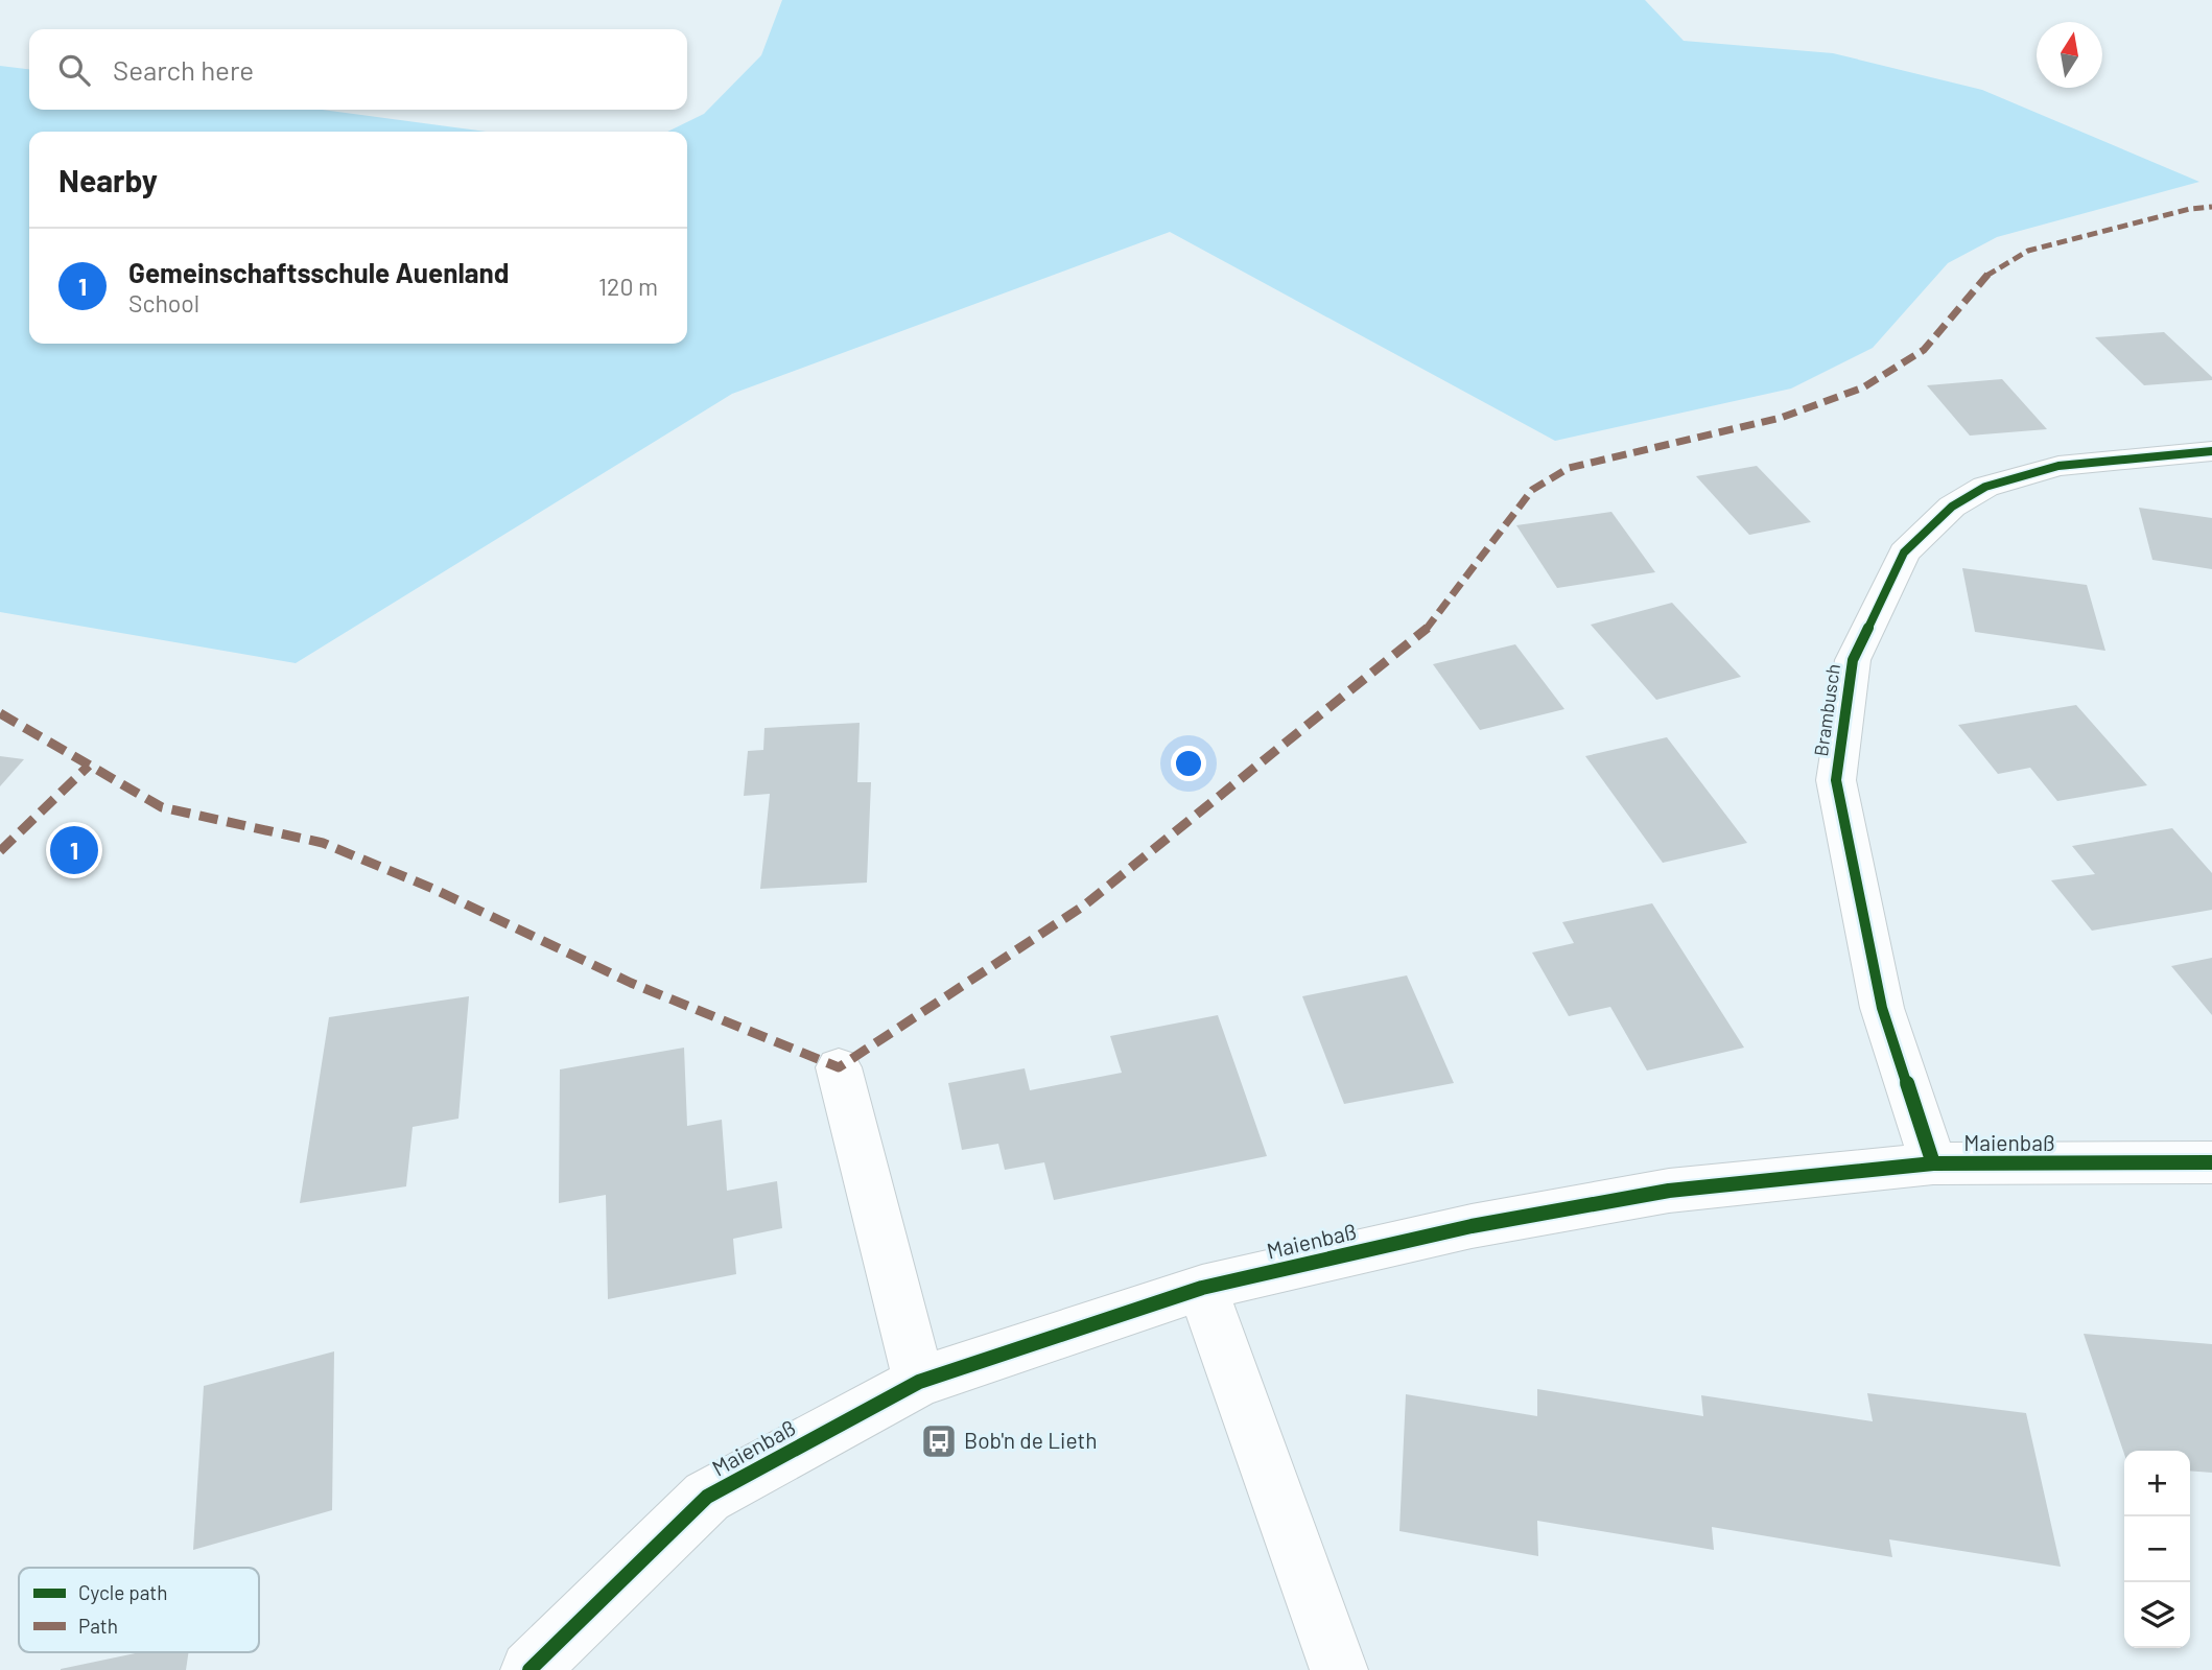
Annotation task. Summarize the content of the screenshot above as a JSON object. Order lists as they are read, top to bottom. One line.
{"streets":{"street":["Brambusch","Maienbaß"]},"crossings":[["Brambusch","Maienbaß"]],"places":{"bus stop":["Bob'n de Lieth"]},"legend":["Cycle path","Path"],"north":"top","page":{"search":"Search here","heading":"Nearby","list":[{"mark":"1","name":"Gemeinschaftsschule Auenland","note":"School","value":"120 m"}],"pins":"1","map_buttons":["+","−"]}}
